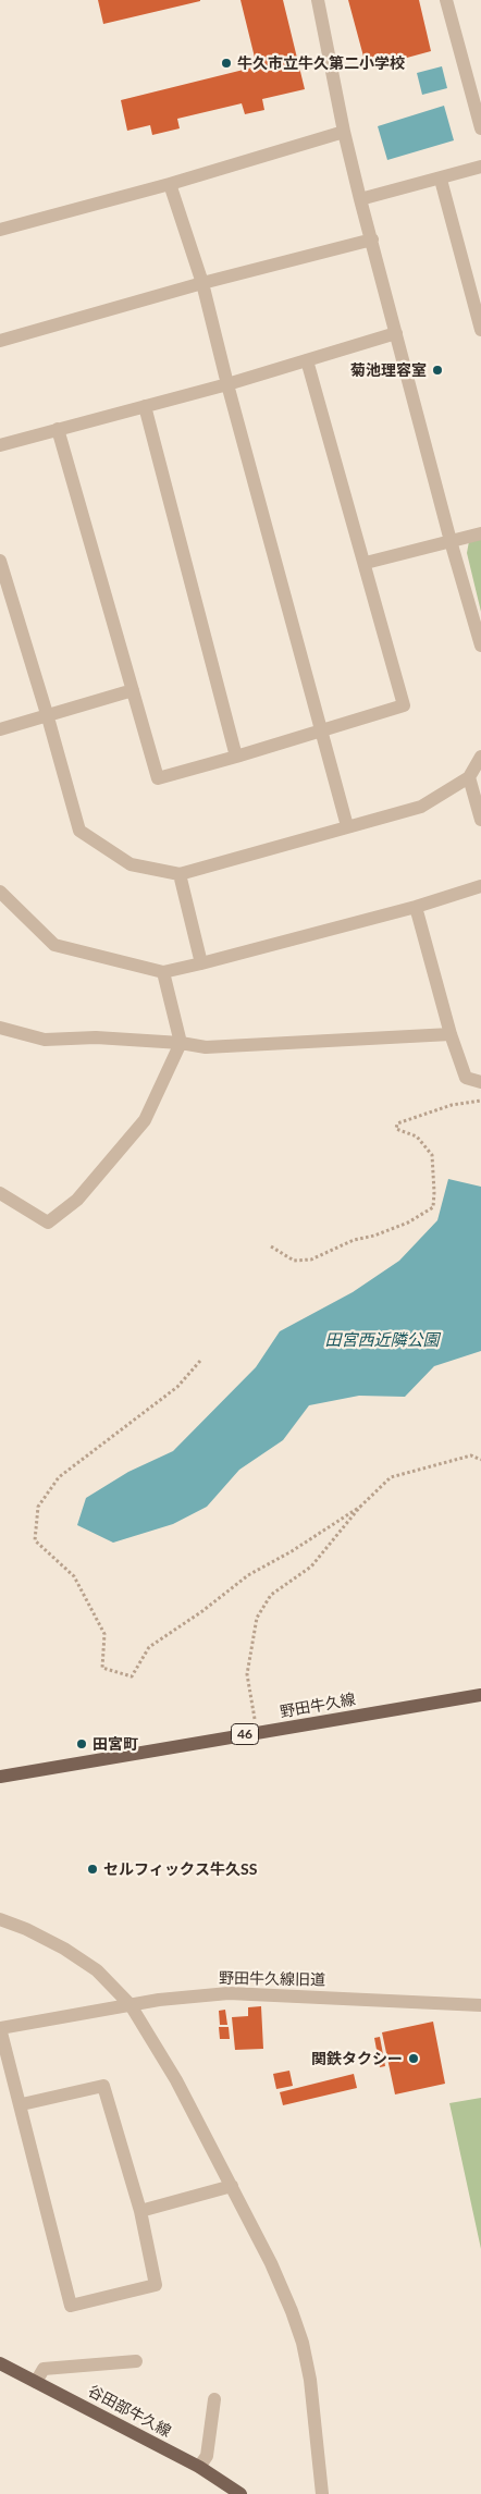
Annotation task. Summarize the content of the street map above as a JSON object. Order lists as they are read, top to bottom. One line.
{"streets":{"main road":["野田牛久線","46","谷田部牛久線"],"street":["野田牛久線旧道"]},"water":["田宮西近隣公園"],"places":["牛久市立牛久第二小学校","菊池理容室","田宮町","セルフィックス牛久SS","関鉄タクシー"]}
